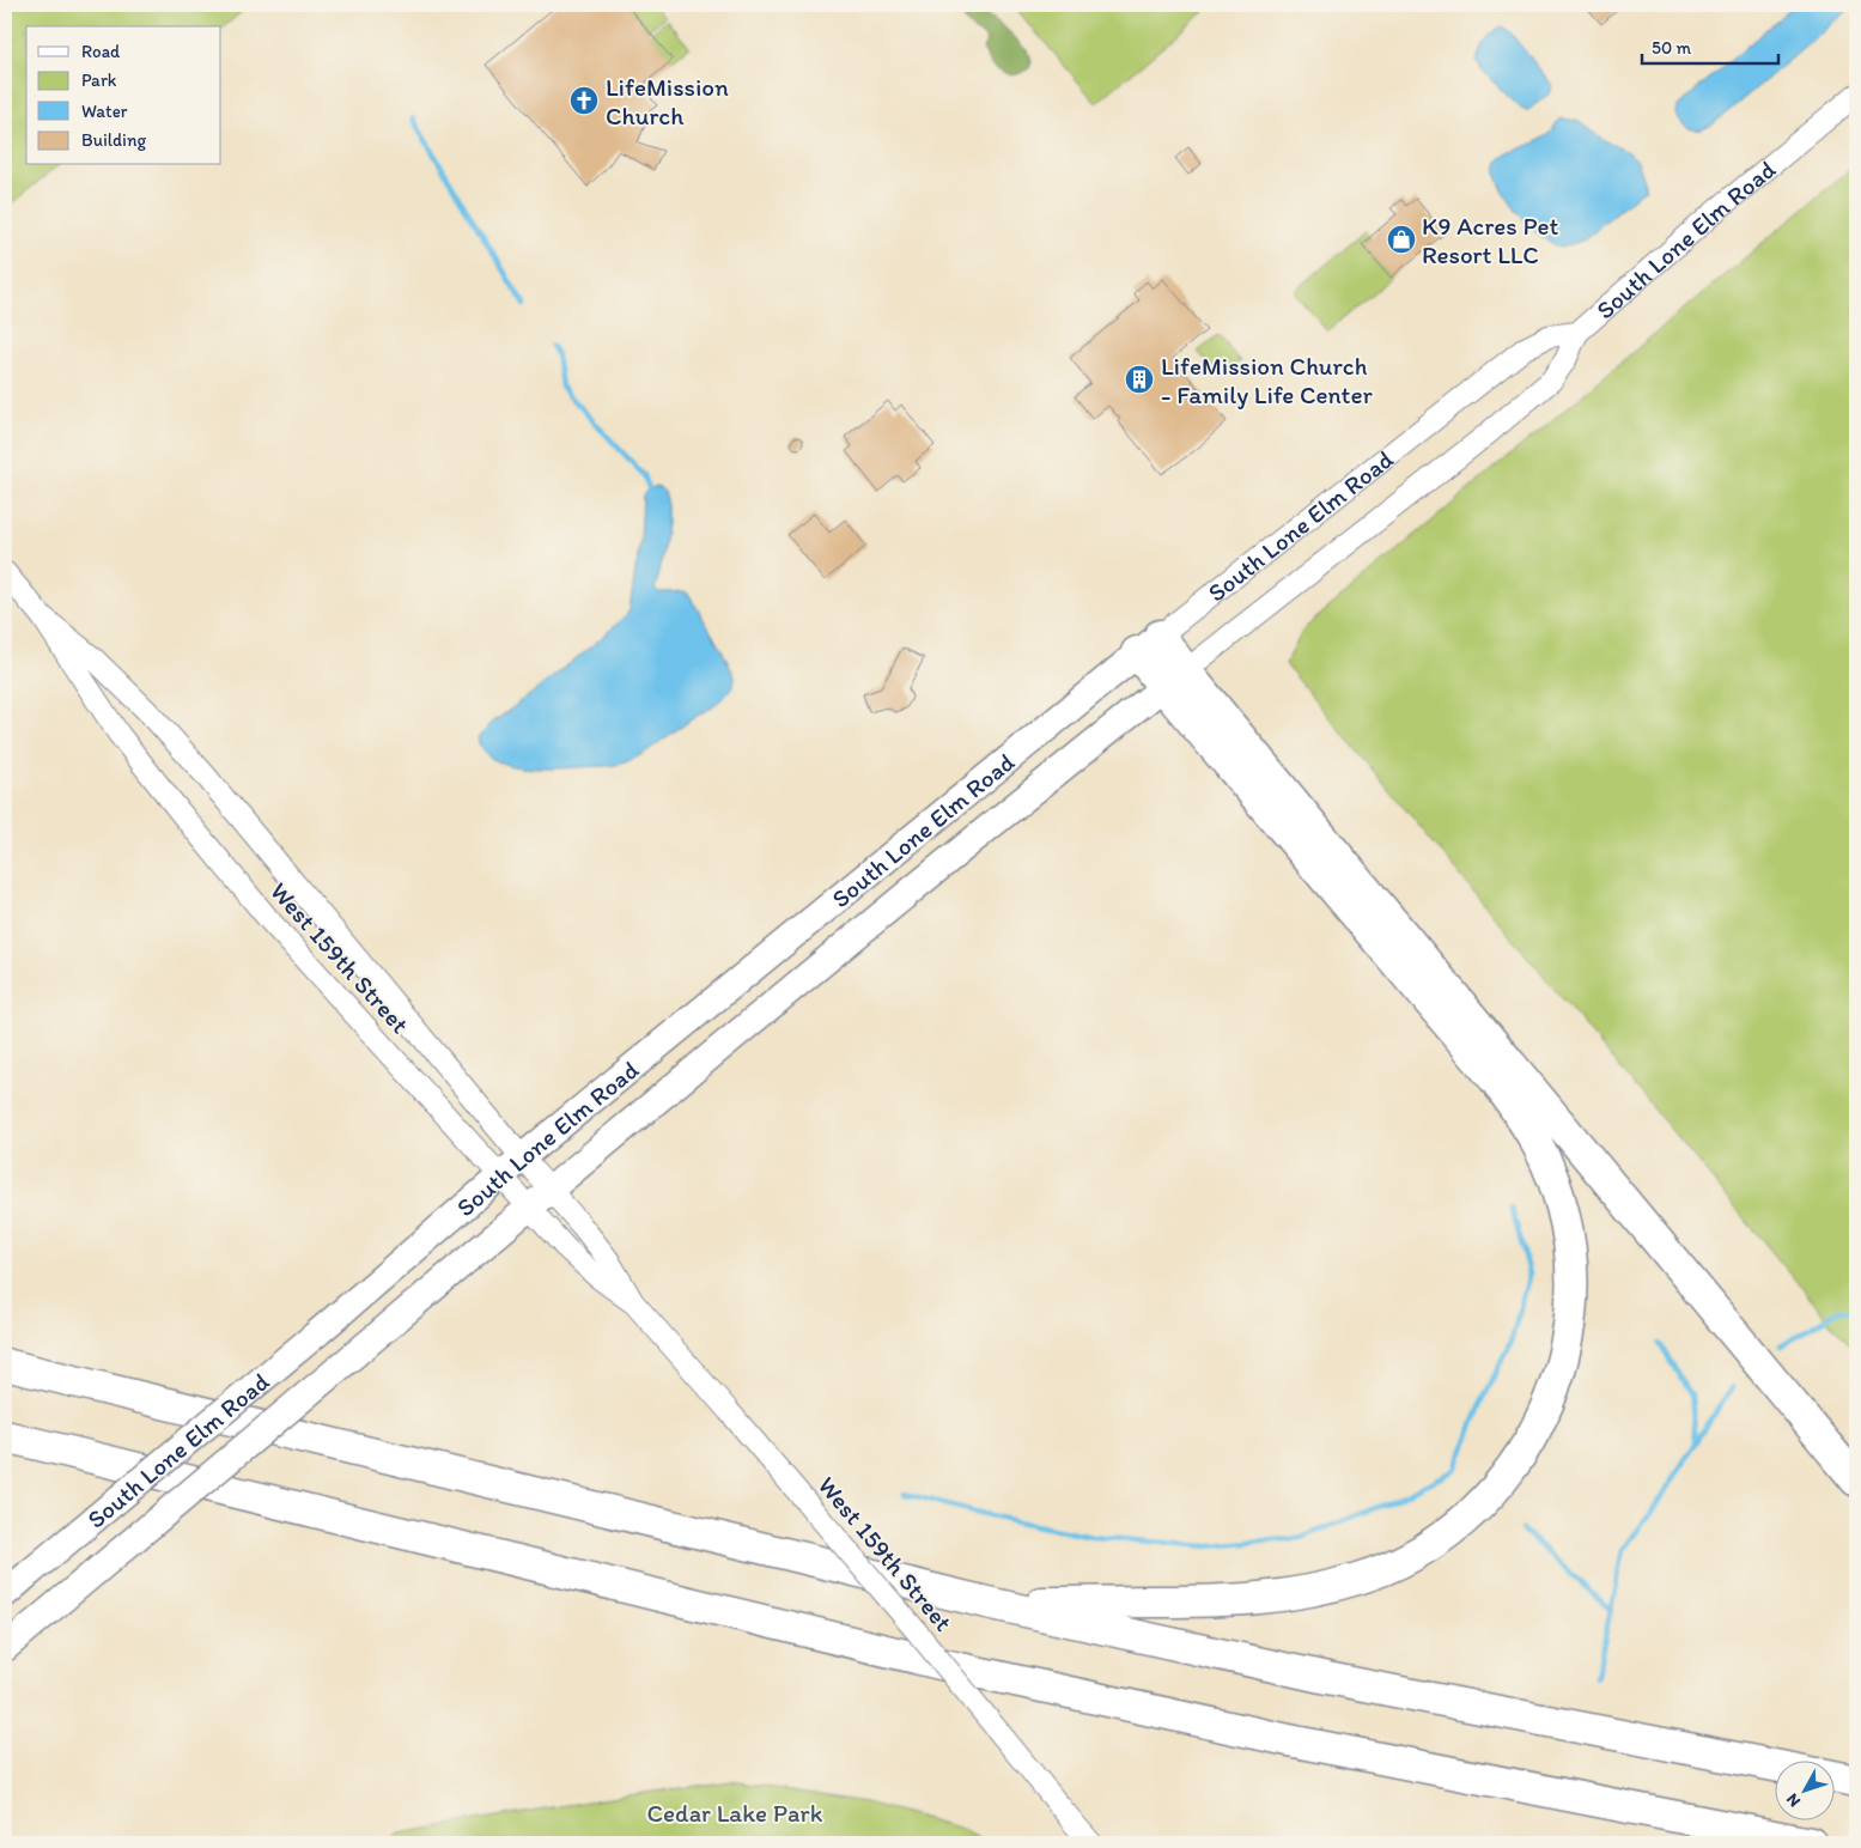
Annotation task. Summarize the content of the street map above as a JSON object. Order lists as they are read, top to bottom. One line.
{"streets":{"main road":["South Lone Elm Road"],"street":["West 159th Street"]},"crossings":[["South Lone Elm Road","West 159th Street"]],"parks":["Cedar Lake Park"],"places":{"church":["LifeMission Church"],"shop":["K9 Acres Pet Resort LLC"],"building":["LifeMission Church - Family Life Center"]},"legend":["Road","Park","Water","Building"],"scale_bar":"50 m","north":"bottom left"}
